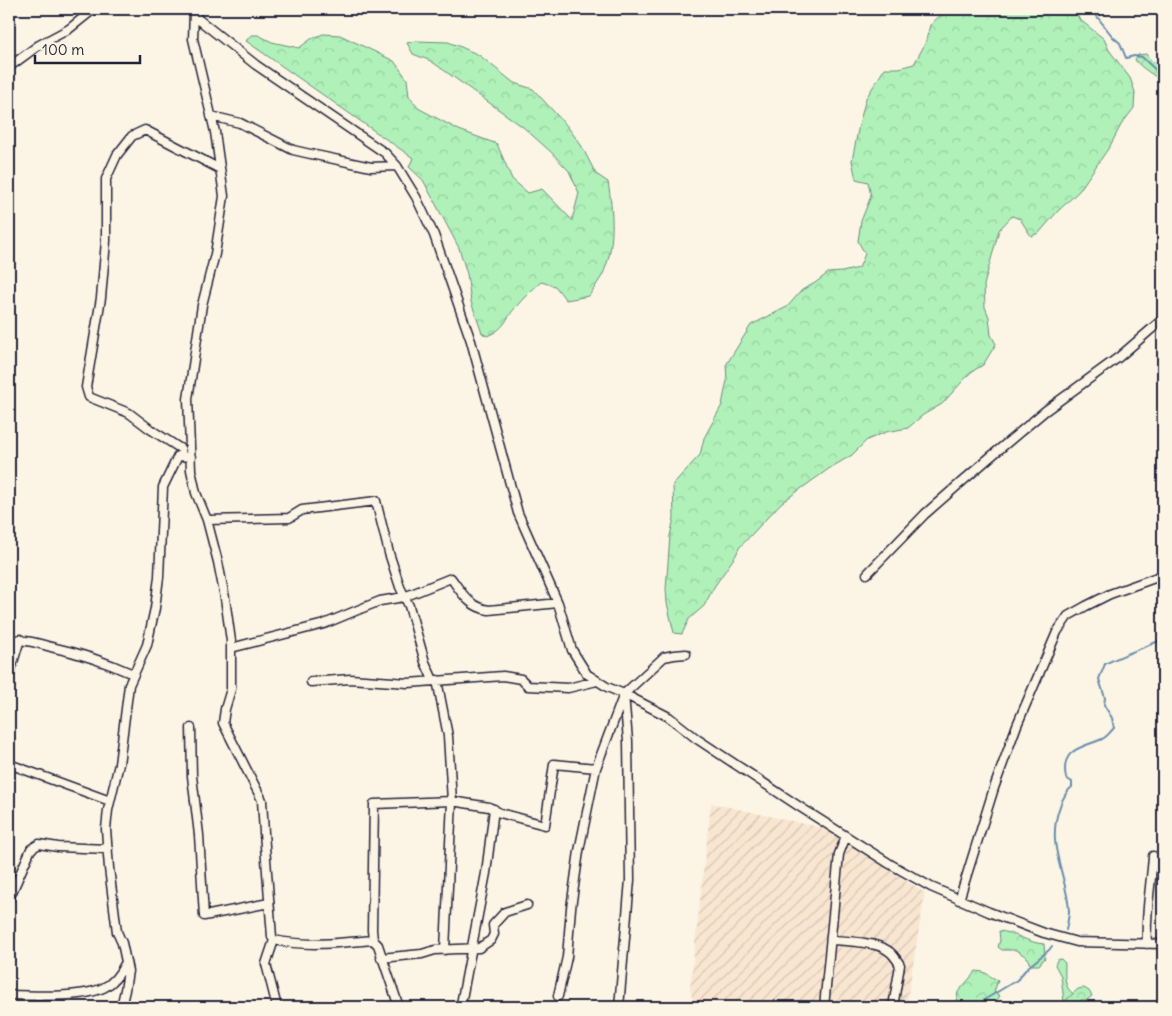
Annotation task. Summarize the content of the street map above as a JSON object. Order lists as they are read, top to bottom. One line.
{"scale_bar":"100 m"}
